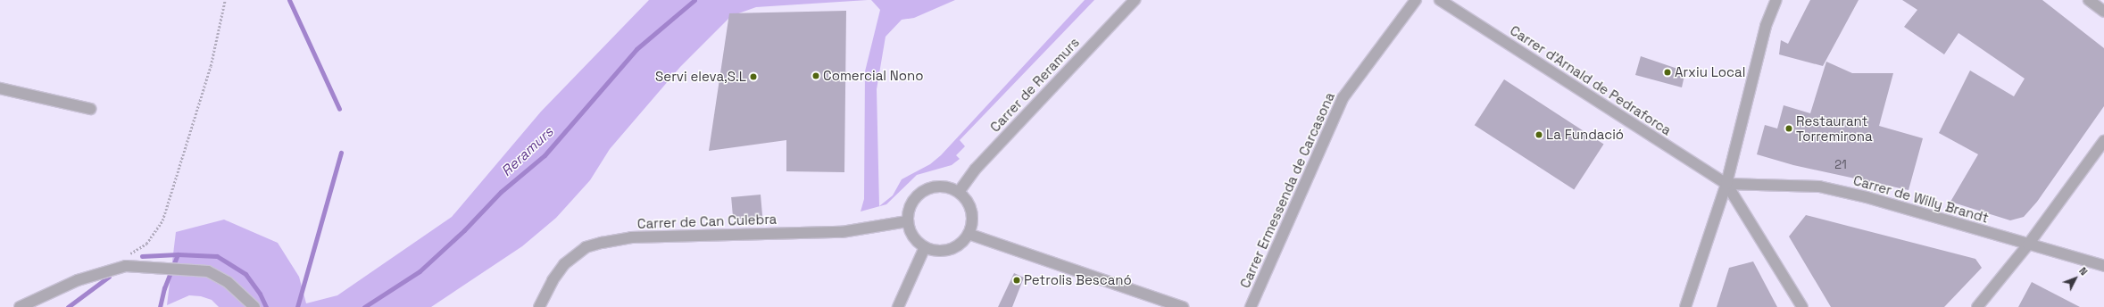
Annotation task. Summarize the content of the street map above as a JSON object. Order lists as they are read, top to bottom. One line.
{"streets":{"street":["Carrer d'Arnald de Pedraforca","Carrer de Reramurs","Carrer Ermessenda de Carcasona","Carrer de Willy Brandt","Carrer de Can Culebra"]},"crossings":[["Carrer d'Arnald de Pedraforca","Carrer de Willy Brandt"],["Carrer de Reramurs","Carrer de Can Culebra"]],"water":["Reramurs"],"places":["Arxiu Local","Comercial Nono","Servi eleva,S.L","Restaurant Torremirona","La Fundació","Petrolis Bescanó"],"house_numbers":["21"],"north":"top right"}
